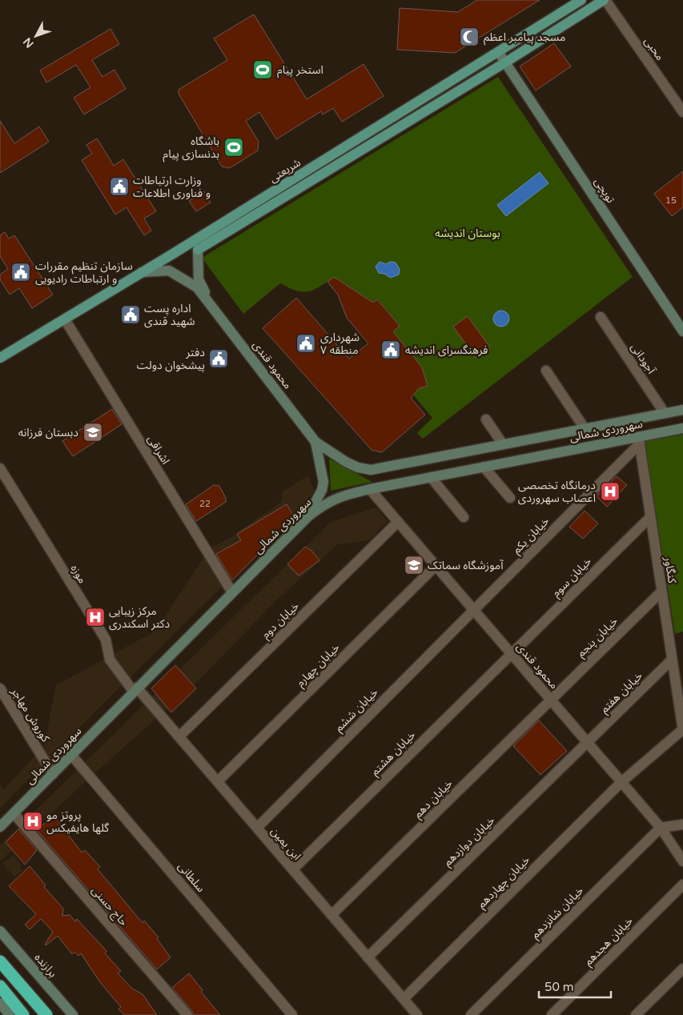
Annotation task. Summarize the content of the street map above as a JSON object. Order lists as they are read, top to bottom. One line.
{"streets":{"main road":["شریعتی","توپچی","محمود قندی","سهروردی شمالی","برازنده"],"street":["محبی","آجودانی","اشراقی","خیابان یکم","کنگاور","موزه","خیابان سوم","خیابان دوم","خیابان پنجم","خیابان چهارم","خیابان هفتم","خیابان ششم","کوروش مهاجر","خیابان هشتم","خیابان دهم","خیابان دوازدهم","ابن یمین","سلطانی","خیابان چهاردهم","حاج حسنی","خیابان شانزدهم","خیابان هجدهم"]},"crossings":[["محبی","شریعتی"],["شریعتی","توپچی"],["شریعتی","محمود قندی"],["شریعتی","اشراقی"],["آجودانی","سهروردی شمالی"],["محمود قندی","سهروردی شمالی"],["محمود قندی","خیابان یکم"],["محمود قندی","خیابان سوم"],["محمود قندی","خیابان دوم"],["محمود قندی","خیابان پنجم"],["محمود قندی","خیابان چهارم"],["محمود قندی","خیابان هفتم"],["محمود قندی","خیابان ششم"],["محمود قندی","خیابان هشتم"],["محمود قندی","خیابان دهم"],["محمود قندی","خیابان دوازدهم"],["محمود قندی","خیابان چهاردهم"],["محمود قندی","خیابان شانزدهم"],["سهروردی شمالی","اشراقی"],["سهروردی شمالی","خیابان یکم"],["سهروردی شمالی","کنگاور"],["سهروردی شمالی","موزه"],["سهروردی شمالی","کوروش مهاجر"],["سهروردی شمالی","ابن یمین"],["سهروردی شمالی","سلطانی"],["سهروردی شمالی","حاج حسنی"],["خیابان یکم","کنگاور"],["خیابان یکم","خیابان ششم"],["کنگاور","خیابان سوم"],["کنگاور","خیابان پنجم"],["کنگاور","خیابان هفتم"],["کنگاور","خیابان چهاردهم"],["موزه","ابن یمین"],["خیابان سوم","خیابان هشتم"],["خیابان دوم","ابن یمین"],["خیابان پنجم","خیابان دهم"],["خیابان چهارم","ابن یمین"],["خیابان هفتم","خیابان دوازدهم"],["خیابان ششم","ابن یمین"],["خیابان هشتم","ابن یمین"],["خیابان دهم","ابن یمین"],["خیابان دوازدهم","ابن یمین"],["ابن یمین","خیابان چهاردهم"]],"parks":["بوستان اندیشه"],"places":{"mosque":["مسجد پیامبر اعظم"],"sports":["استخر پیام","باشگاه بدنسازی پیام"],"public building":["وزارت ارتباطات و فناوری اطلاعات","سازمان تنظیم مقررات و ارتباطات رادیویی","اداره پست شهید قندی","شهرداری منطقه ۷","فرهنگسرای اندیشه","دفتر پیشخوان دولت"],"school or university":["دبستان فرزانه","آموزشگاه سماتک"],"hospital":["درمانگاه تخصصی اعصاب سهروردی","مرکز زیبایی دکتر اسکندری","پروتز مو گلها هایفیکس"]},"house_numbers":["15","22"],"scale_bar":"50 m","north":"bottom left"}
